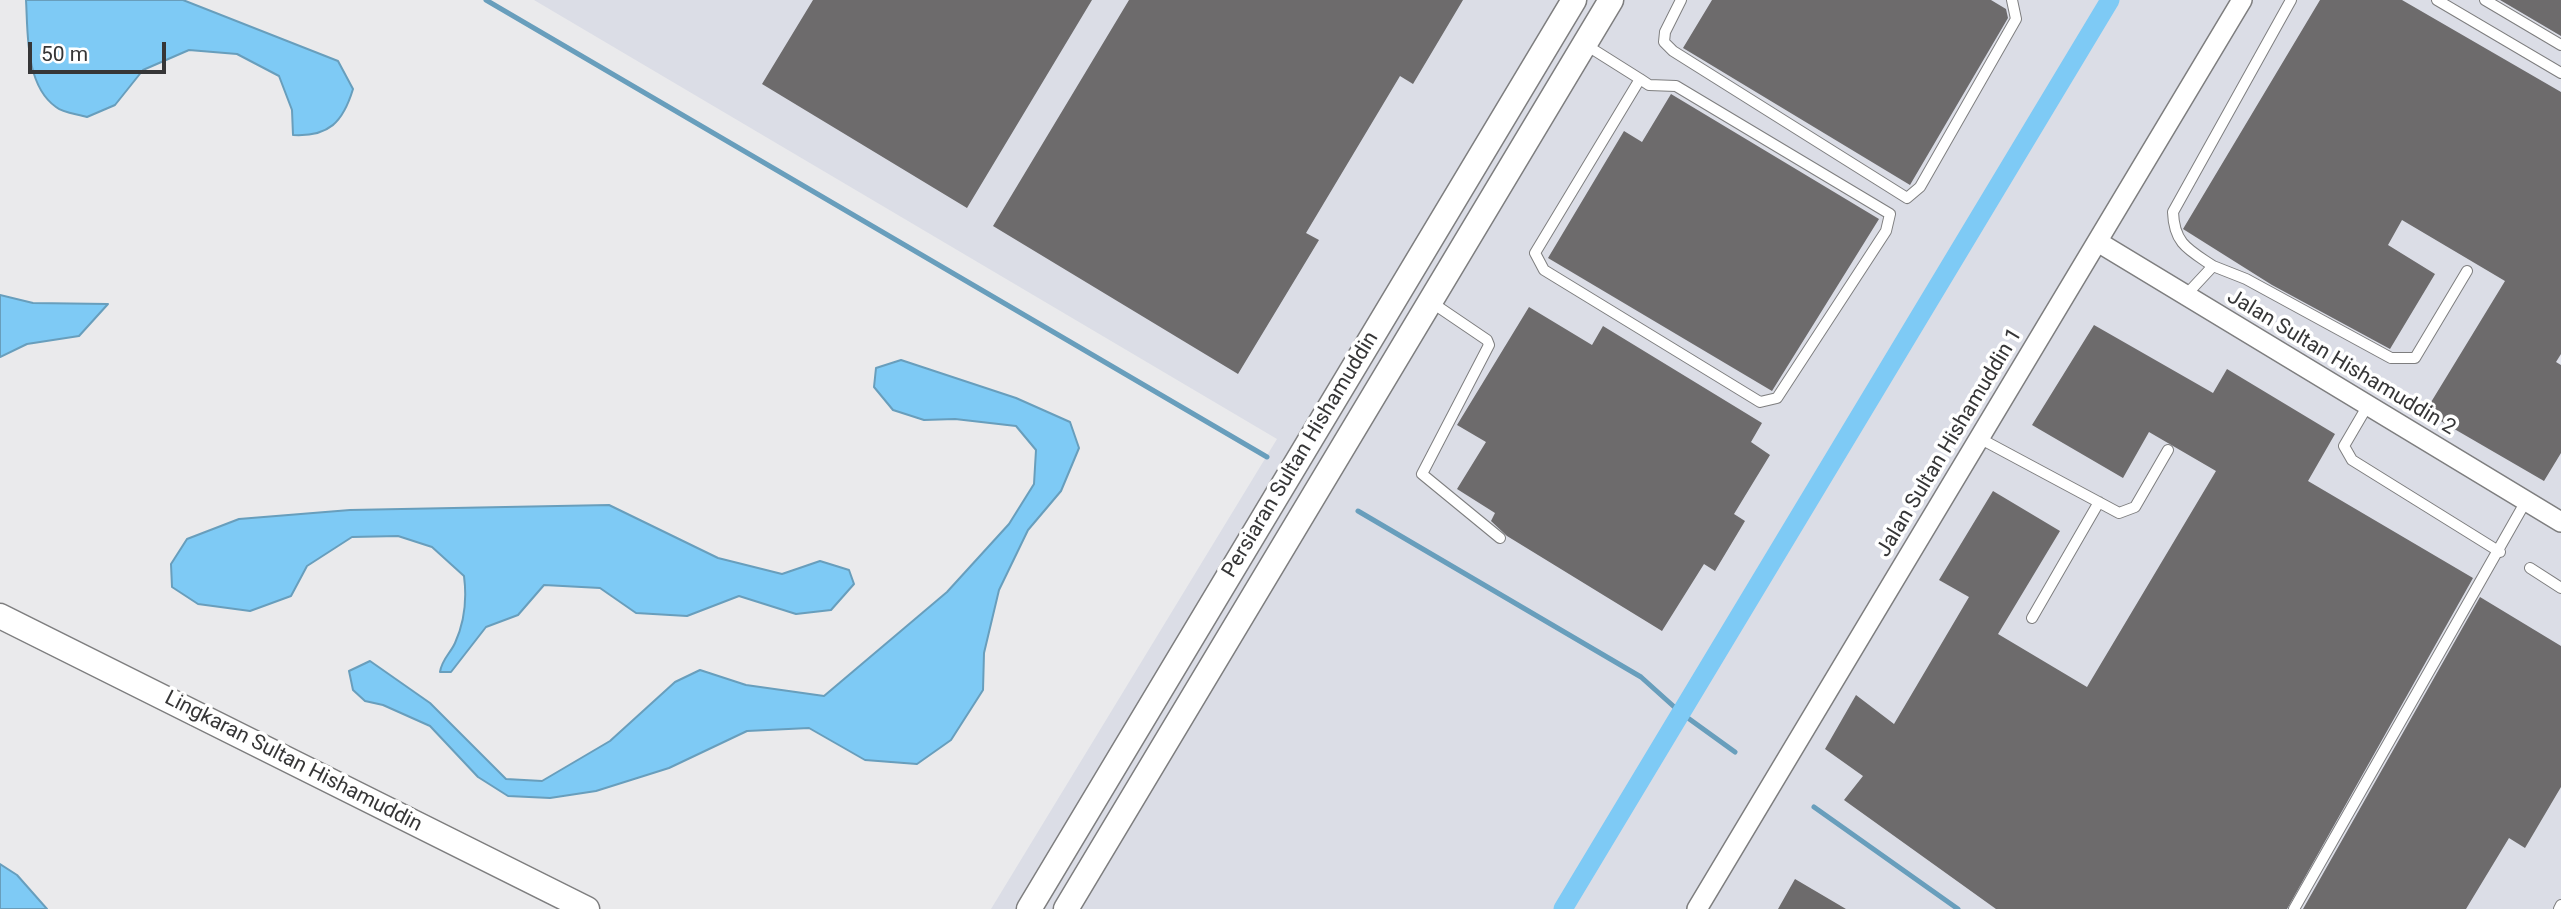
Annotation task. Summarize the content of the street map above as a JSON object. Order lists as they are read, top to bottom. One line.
{"streets":{"street":["Jalan Sultan Hishamuddin 2","Jalan Sultan Hishamuddin 1","Persiaran Sultan Hishamuddin","Lingkaran Sultan Hishamuddin"]},"crossings":[["Jalan Sultan Hishamuddin 2","Jalan Sultan Hishamuddin 1"]],"scale_bar":"50 m"}
